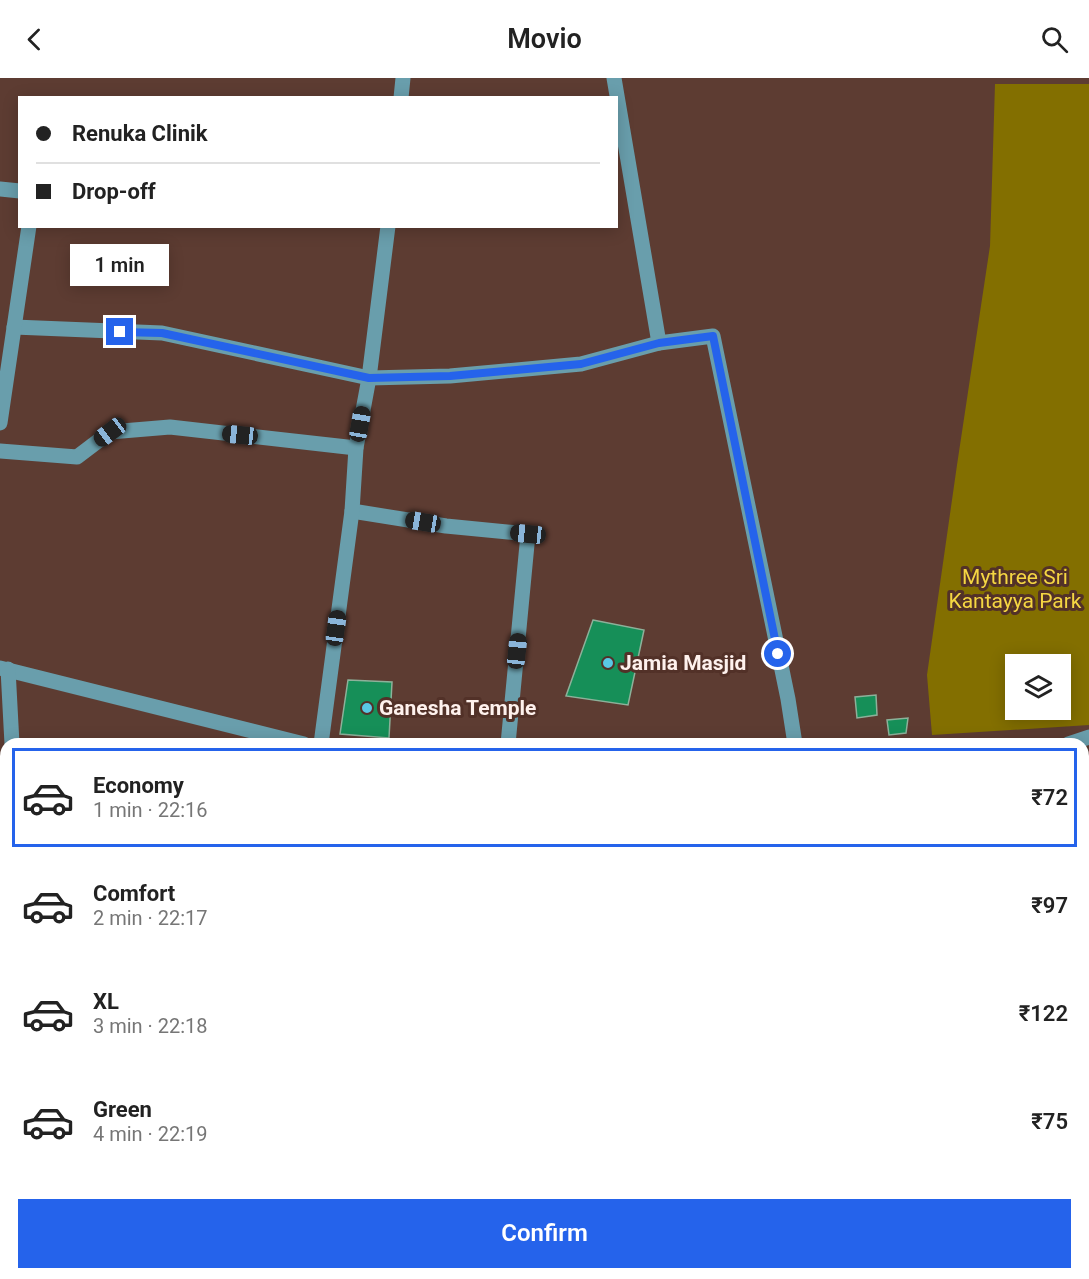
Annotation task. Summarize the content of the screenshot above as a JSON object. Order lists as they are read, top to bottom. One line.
{"parks":["Mythree Sri Kantayya Park"],"places":["Jamia Masjid","Ganesha Temple"],"page":{"header":"Movio","banner":["Renuka Clinik","Drop-off"],"bubble":"1 min","list":[{"name":"Economy","note":"1 min · 22:16","value":"₹72"},{"name":"Comfort","note":"2 min · 22:17","value":"₹97"},{"name":"XL","note":"3 min · 22:18","value":"₹122"},{"name":"Green","note":"4 min · 22:19","value":"₹75"}],"buttons":"Confirm"}}
